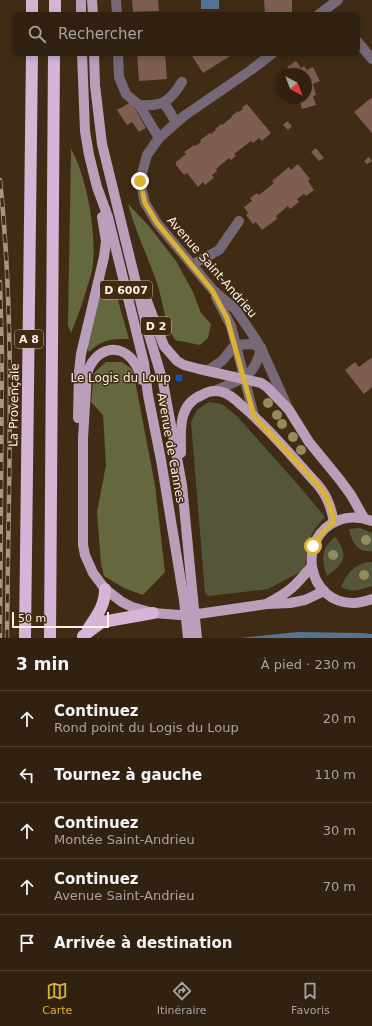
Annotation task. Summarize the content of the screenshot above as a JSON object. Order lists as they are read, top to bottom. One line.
{"streets":{"highway":["A 8","La Provençale"],"main road":["D 6007","D 2","Avenue de Cannes"],"street":["Avenue Saint-Andrieu"]},"crossings":[["Avenue Saint-Andrieu","D 2"],["D 6007","D 2"],["D 6007","Avenue de Cannes"],["D 2","Avenue de Cannes"]],"places":{"transit":["Le Logis du Loup"]},"scale_bar":"50 m","north":"bottom right","page":{"search":"Rechercher","scale":"50 m","heading":["3 min","À pied · 230 m"],"list":[["Continuez","Rond point du Logis du Loup","20 m"],["Tournez à gauche","110 m"],["Continuez","Montée Saint-Andrieu","30 m"],["Continuez","Avenue Saint-Andrieu","70 m"],"Arrivée à destination"],"nav":["Carte","Itinéraire","Favoris"]}}
